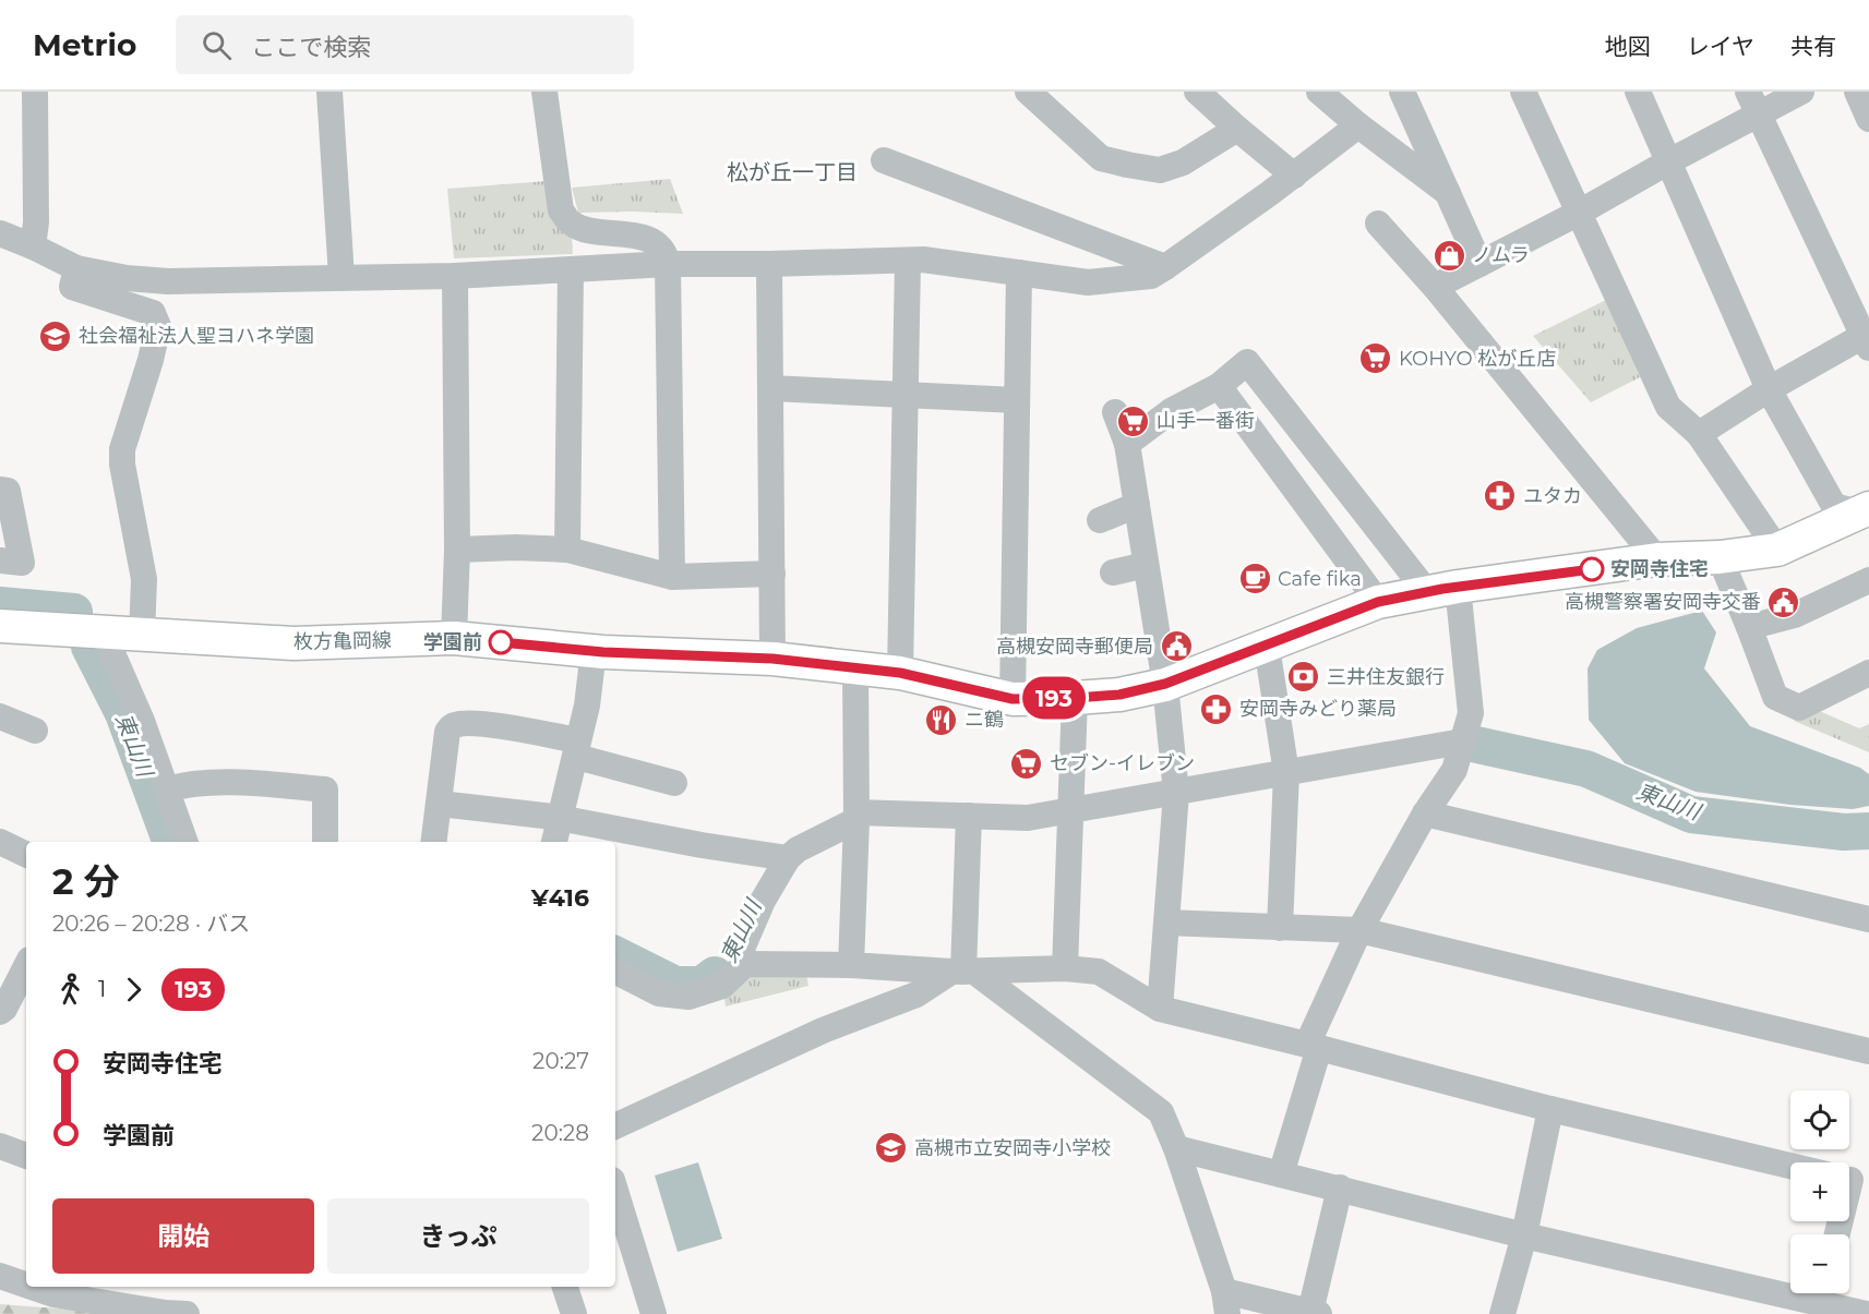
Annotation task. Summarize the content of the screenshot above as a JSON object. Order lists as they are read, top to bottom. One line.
{"streets":{"main road":["枚方亀岡線"]},"districts":["松が丘一丁目"],"water":["東山川"],"places":{"shop":["ノムラ"],"school or university":["社会福祉法人聖ヨハネ学園","高槻市立安岡寺小学校"],"supermarket":["KOHYO 松が丘店","山手一番街","セブン-イレブン"],"pharmacy":["ユタカ","安岡寺みどり薬局"],"other":["安岡寺住宅","学園前"],"cafe":["Cafe fika"],"public building":["高槻警察署安岡寺交番","高槻安岡寺郵便局"],"bank":["三井住友銀行"],"restaurant":["ニ鶴"]},"lines":["bus line 193"],"page":{"header":"Metrio","search":"ここで検索","nav":["地図","レイヤ","共有"],"on_map":"193","heading":["2 分","20:26 – 20:28 · バス","¥416"],"legs":["1","193"],"list":[{"name":"安岡寺住宅","value":"20:27"},{"name":"学園前","value":"20:28"}],"map_buttons":["+","−"],"buttons":["開始","きっぷ"]}}
